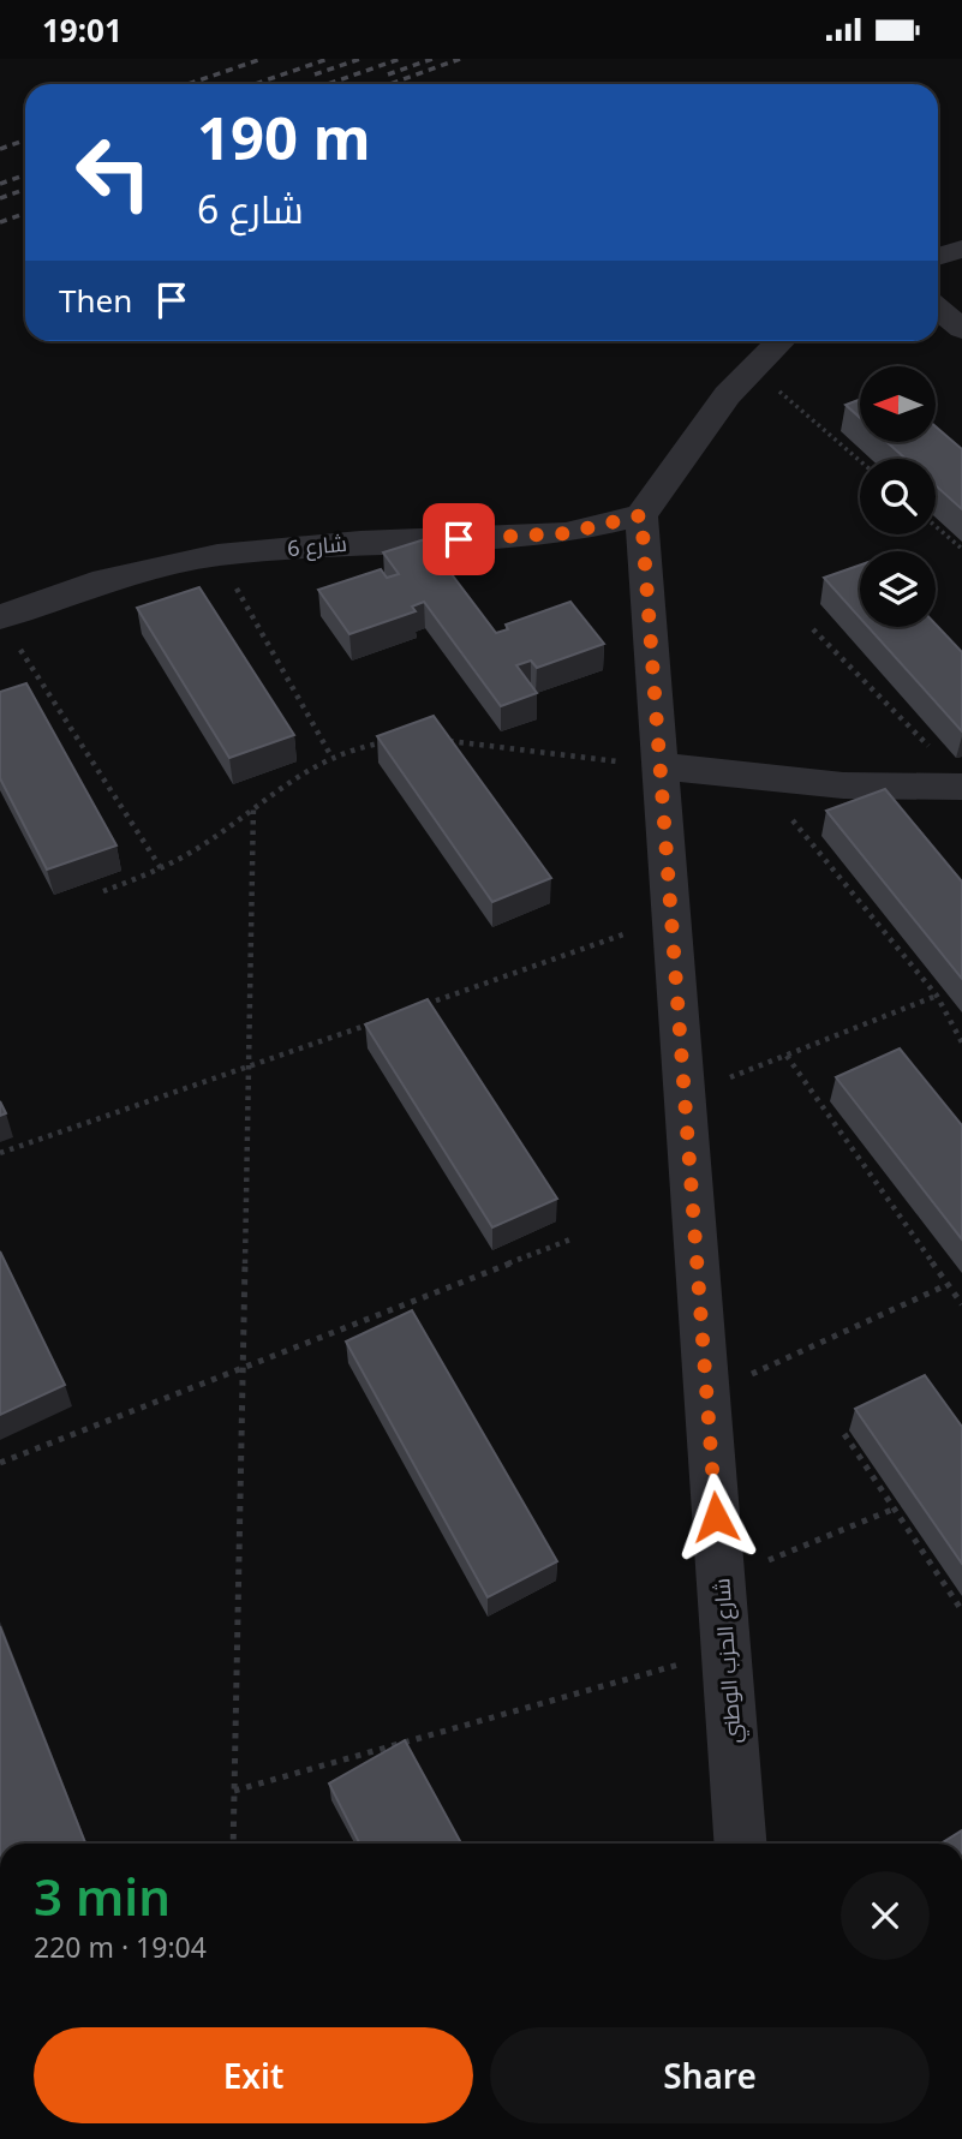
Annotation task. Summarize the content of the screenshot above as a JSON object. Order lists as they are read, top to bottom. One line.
{"streets":{"street":["شارع 6","شارع الحزب الوطني"]},"crossings":[["شارع 6","شارع الحزب الوطني"]],"north":"left","page":{"status":"19:01","turn":["190 m","شارع 6"],"then":"Then","heading":["3 min","220 m · 19:04"],"buttons":["Exit","Share"]}}
